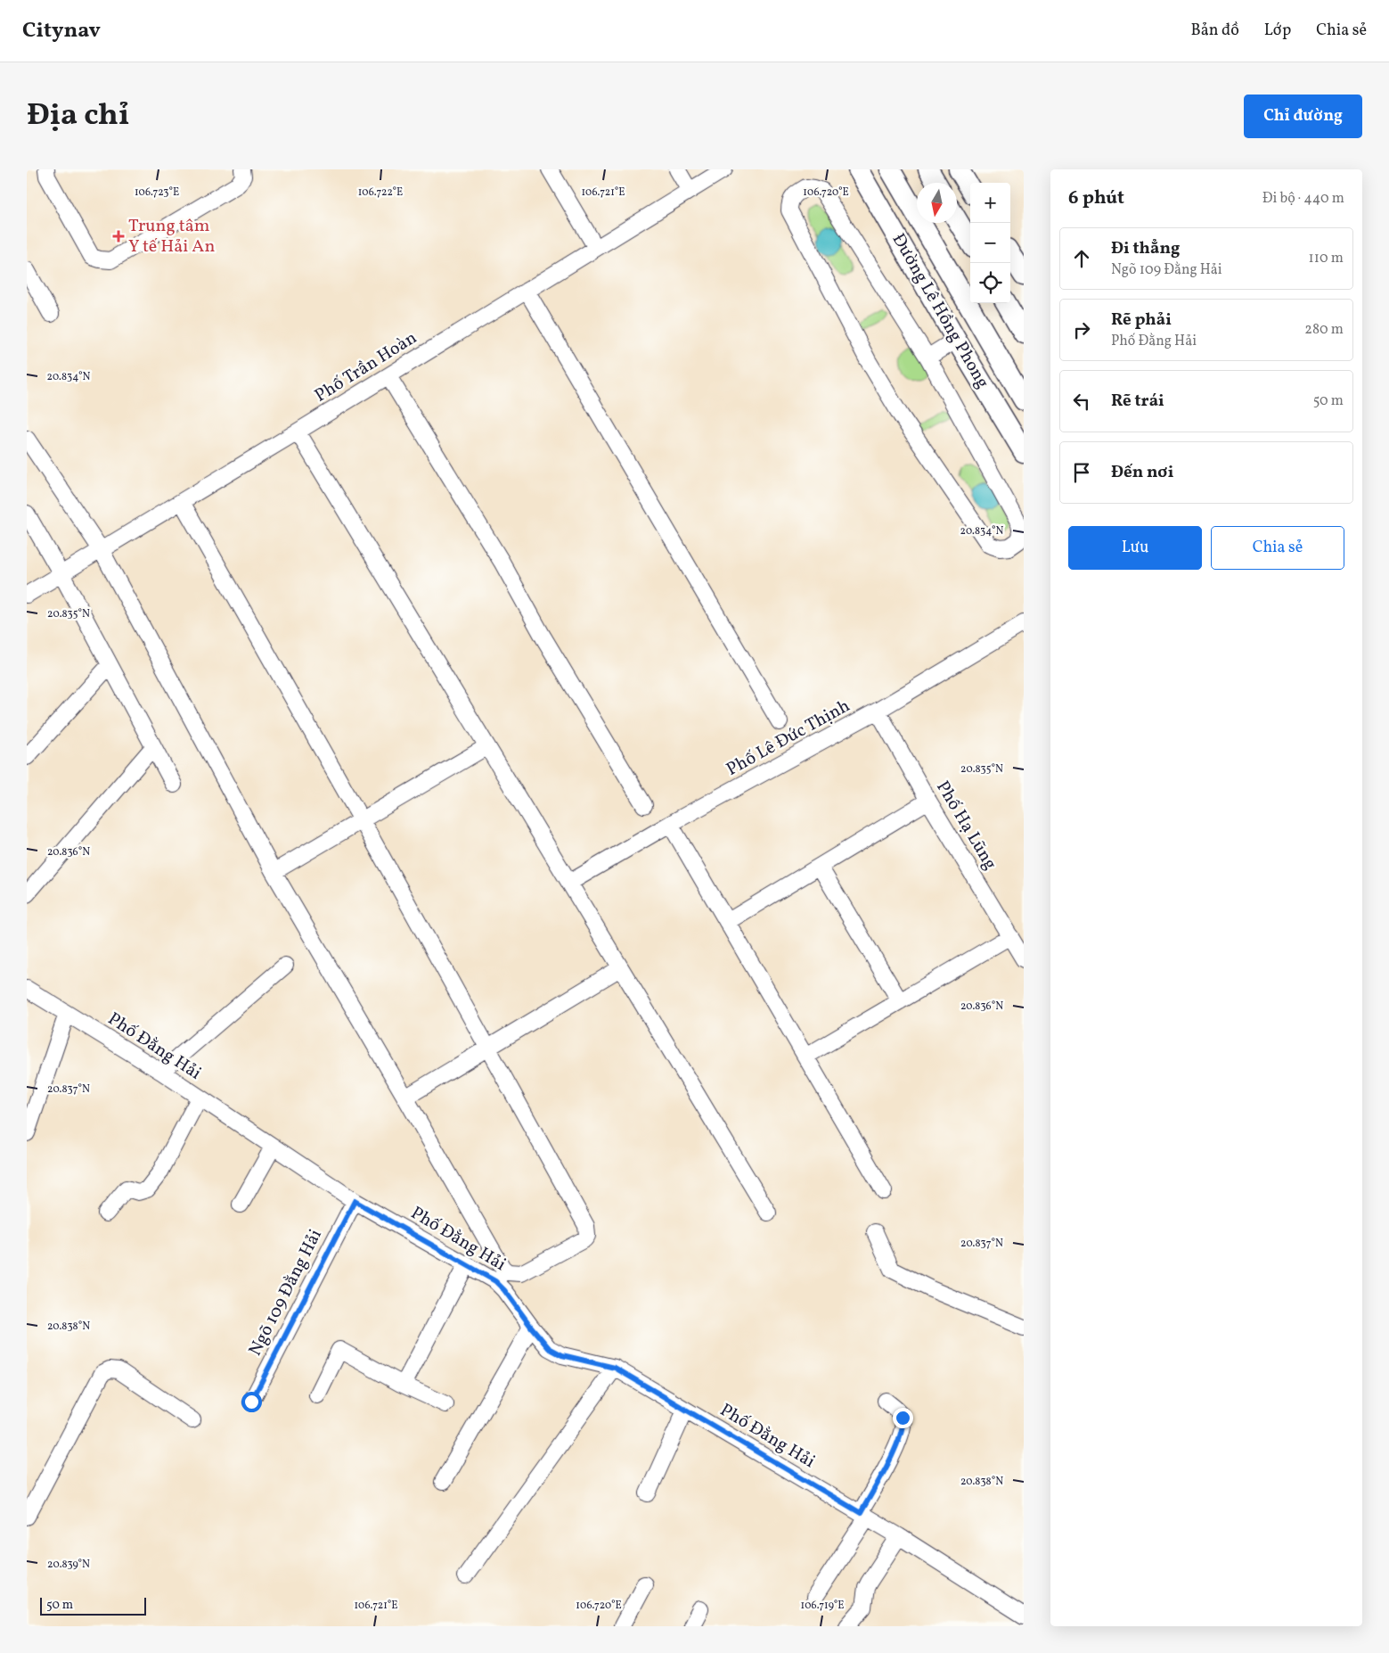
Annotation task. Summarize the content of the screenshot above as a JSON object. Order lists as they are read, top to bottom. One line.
{"streets":{"main road":["Đường Lê Hồng Phong"],"street":["Phố Trần Hoàn","Phố Lê Đức Thịnh","Phố Hạ Lũng","Phố Đằng Hải","Ngõ 109 Đằng Hải"]},"crossings":[["Phố Lê Đức Thịnh","Phố Hạ Lũng"],["Phố Đằng Hải","Ngõ 109 Đằng Hải"]],"places":{"health":["Trung tâm Y tế Hải An"]},"scale_bar":"50 m","north":"bottom","page":{"header":"Citynav","nav":["Bản đồ","Lớp","Chia sẻ"],"title":"Địa chỉ","buttons":["Chỉ đường",["Lưu","Chia sẻ"]],"heading":["6 phút","Đi bộ · 440 m"],"map_buttons":["+","−"],"list":[["Đi thẳng","Ngõ 109 Đằng Hải","110 m"],["Rẽ phải","Phố Đằng Hải","280 m"],["Rẽ trái","50 m"],"Đến nơi"],"scale":"50 m"},"coordinates":["106.723°E","106.722°E","106.721°E","106.720°E","20.834°N","20.835°N","20.836°N","20.837°N","20.838°N","20.839°N","106.719°E"]}
